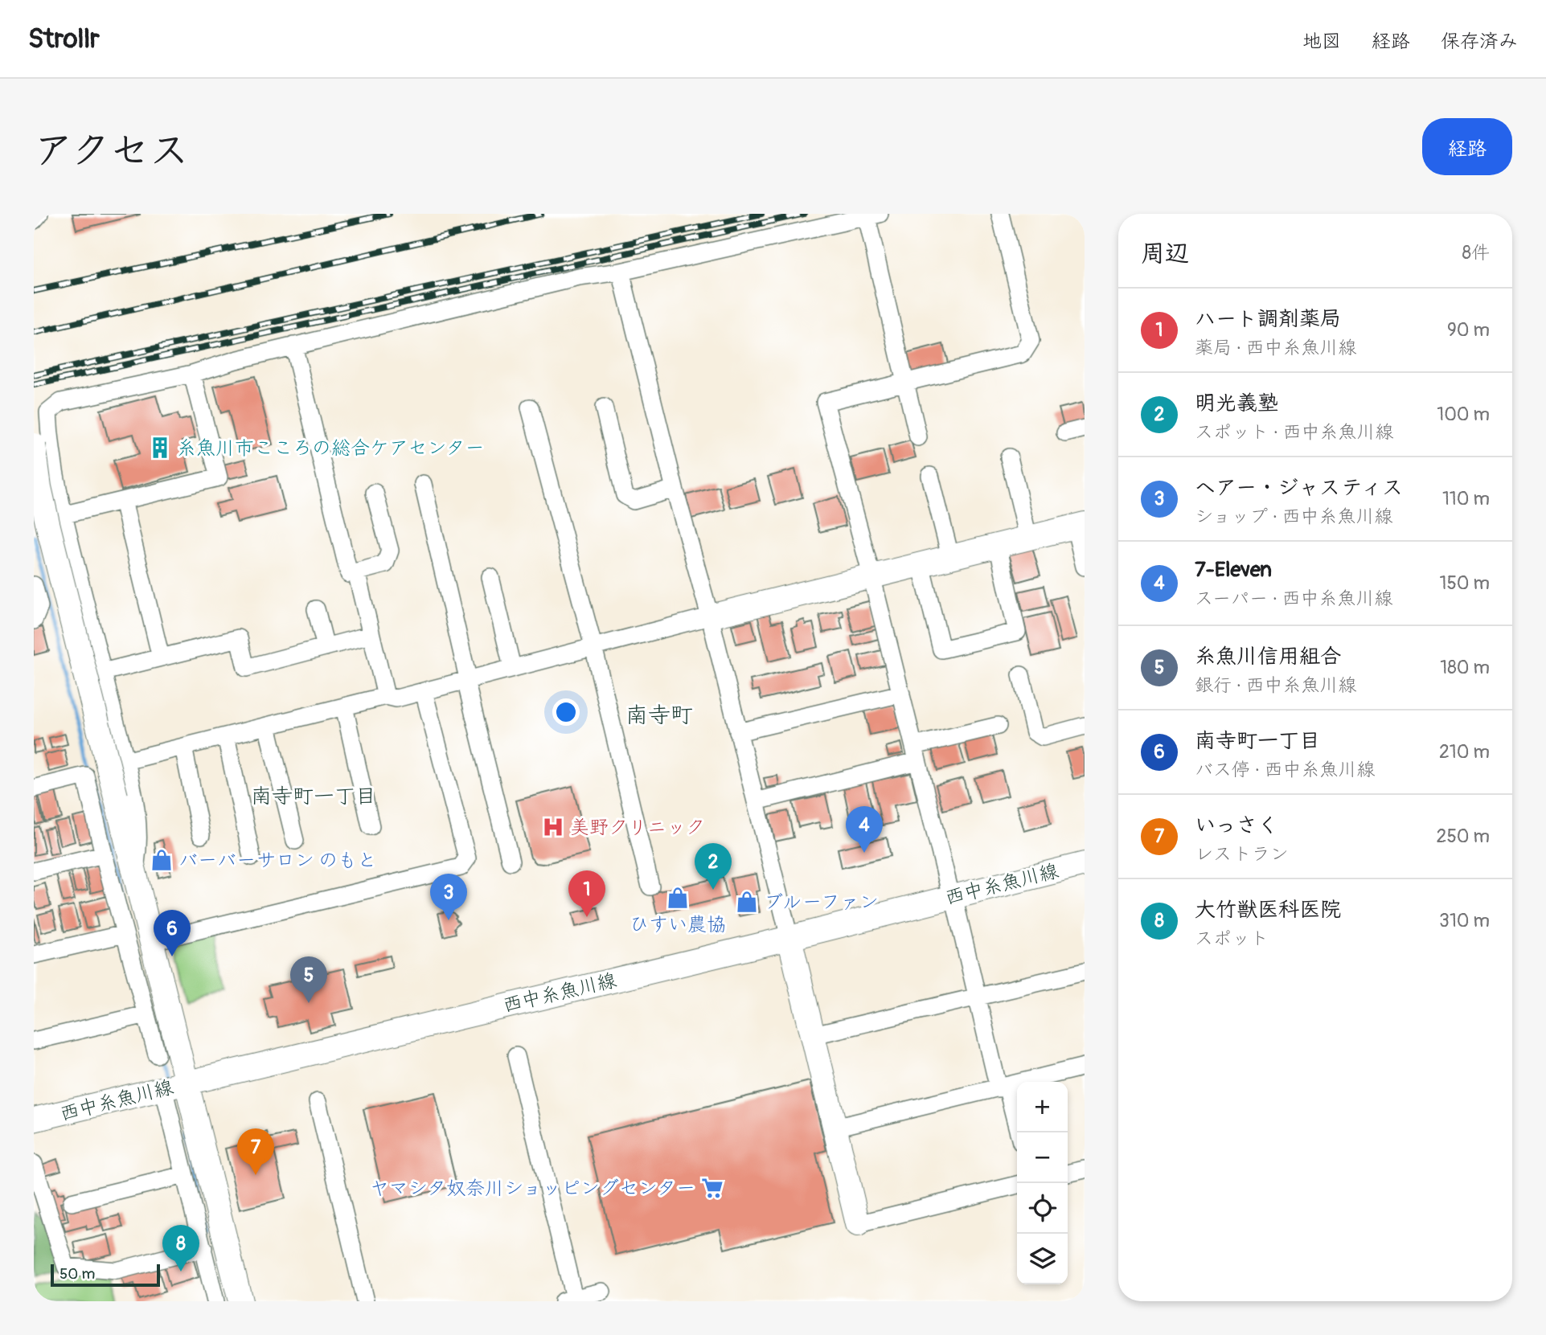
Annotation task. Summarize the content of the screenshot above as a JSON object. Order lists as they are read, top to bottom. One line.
{"streets":{"street":["西中糸魚川線"]},"districts":["南寺町","南寺町一丁目"],"places":{"building":["糸魚川市こころの総合ケアセンター"],"hospital":["美野クリニック"],"shop":["バーバーサロン のもと","ひすい農協","ブルーファン"],"supermarket":["ヤマシタ奴奈川ショッピングセンター"]},"scale_bar":"50 m","page":{"header":"Strollr","nav":["地図","経路","保存済み"],"title":"アクセス","buttons":"経路","heading":["周辺","8件"],"list":[{"mark":"1","name":"ハート調剤薬局","note":"薬局 · 西中糸魚川線","value":"90 m"},{"mark":"2","name":"明光義塾","note":"スポット · 西中糸魚川線","value":"100 m"},{"mark":"3","name":"ヘアー・ジャスティス","note":"ショップ · 西中糸魚川線","value":"110 m"},{"mark":"4","name":"7-Eleven","note":"スーパー · 西中糸魚川線","value":"150 m"},{"mark":"5","name":"糸魚川信用組合","note":"銀行 · 西中糸魚川線","value":"180 m"},{"mark":"6","name":"南寺町一丁目","note":"バス停 · 西中糸魚川線","value":"210 m"},{"mark":"7","name":"いっさく","note":"レストラン","value":"250 m"},{"mark":"8","name":"大竹獣医科医院","note":"スポット","value":"310 m"}],"pins":["4","2","1","3","6","5","7","8"],"map_buttons":["+","−"],"scale":"50 m"}}
